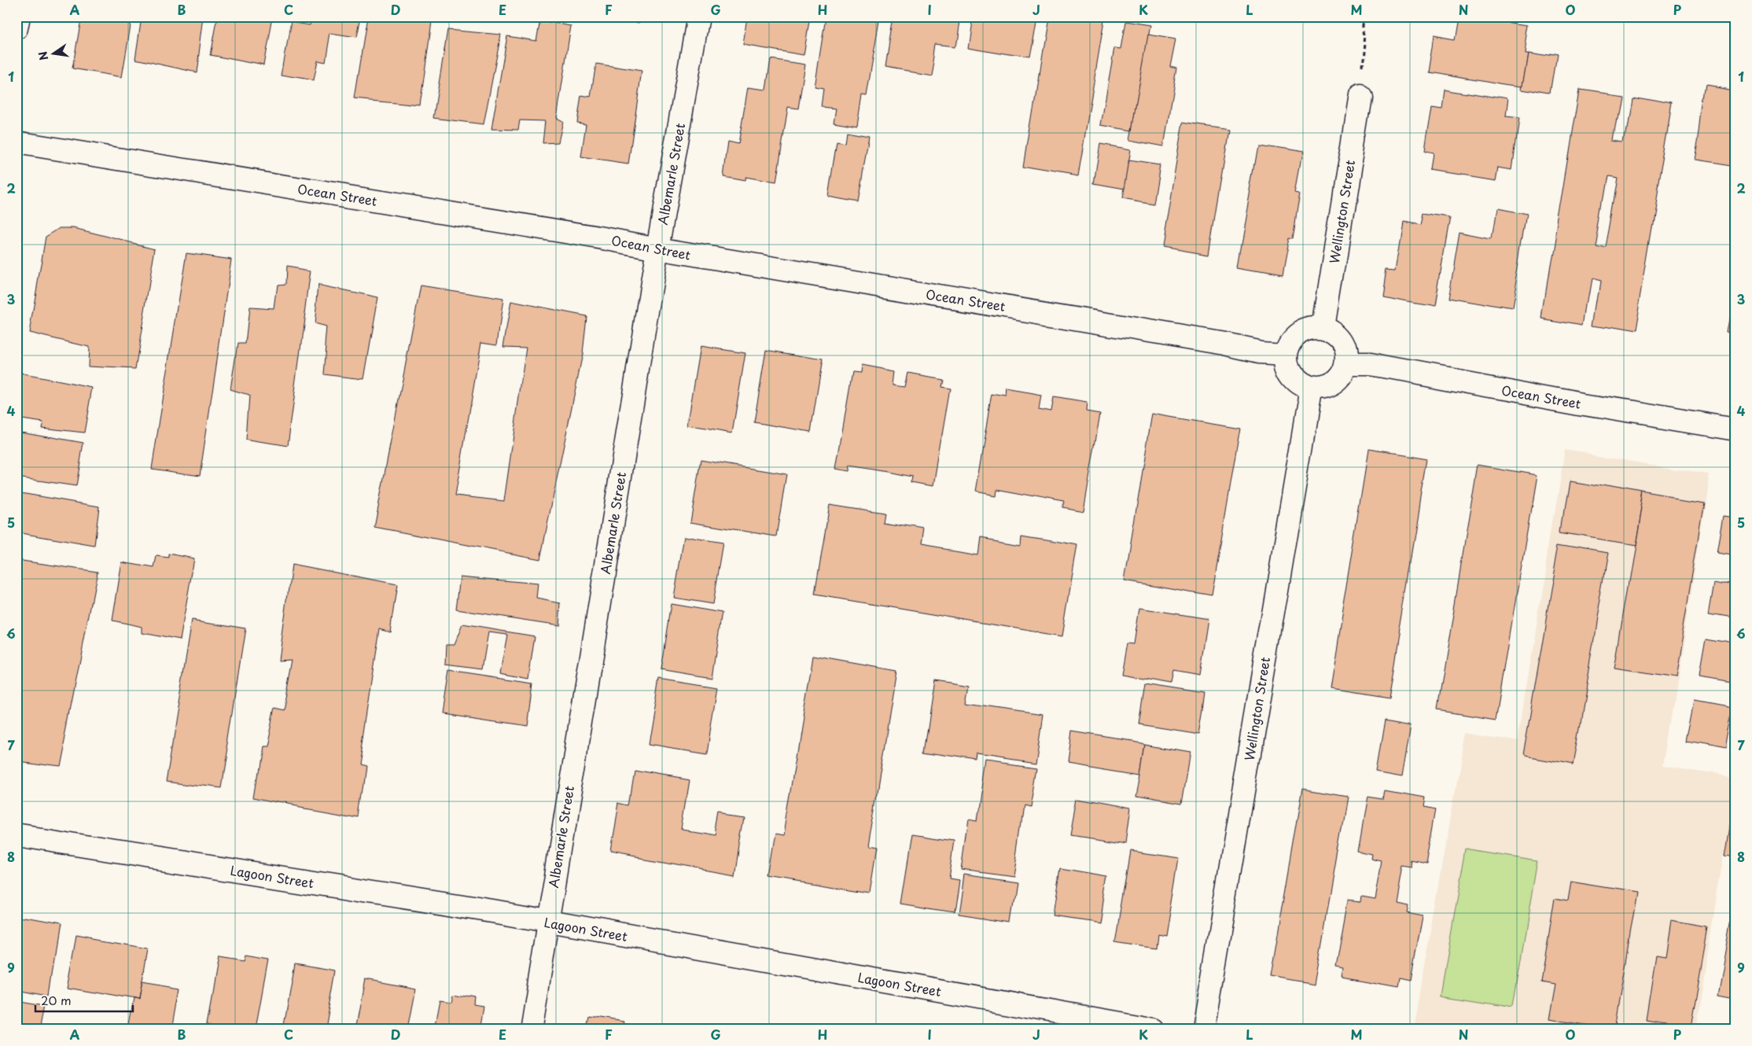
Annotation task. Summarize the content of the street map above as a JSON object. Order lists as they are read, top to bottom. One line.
{"streets":{"street":["Albemarle Street","Ocean Street","Wellington Street","Lagoon Street"]},"crossings":[["Albemarle Street","Ocean Street"],["Albemarle Street","Lagoon Street"],["Ocean Street","Wellington Street"]],"scale_bar":"20 m","north":"left","grid":{"columns":["A","B","C","D","E","F","G","H","I","J","K","L","M","N","O","P"],"rows":["1","2","3","4","5","6","7","8","9"]}}
